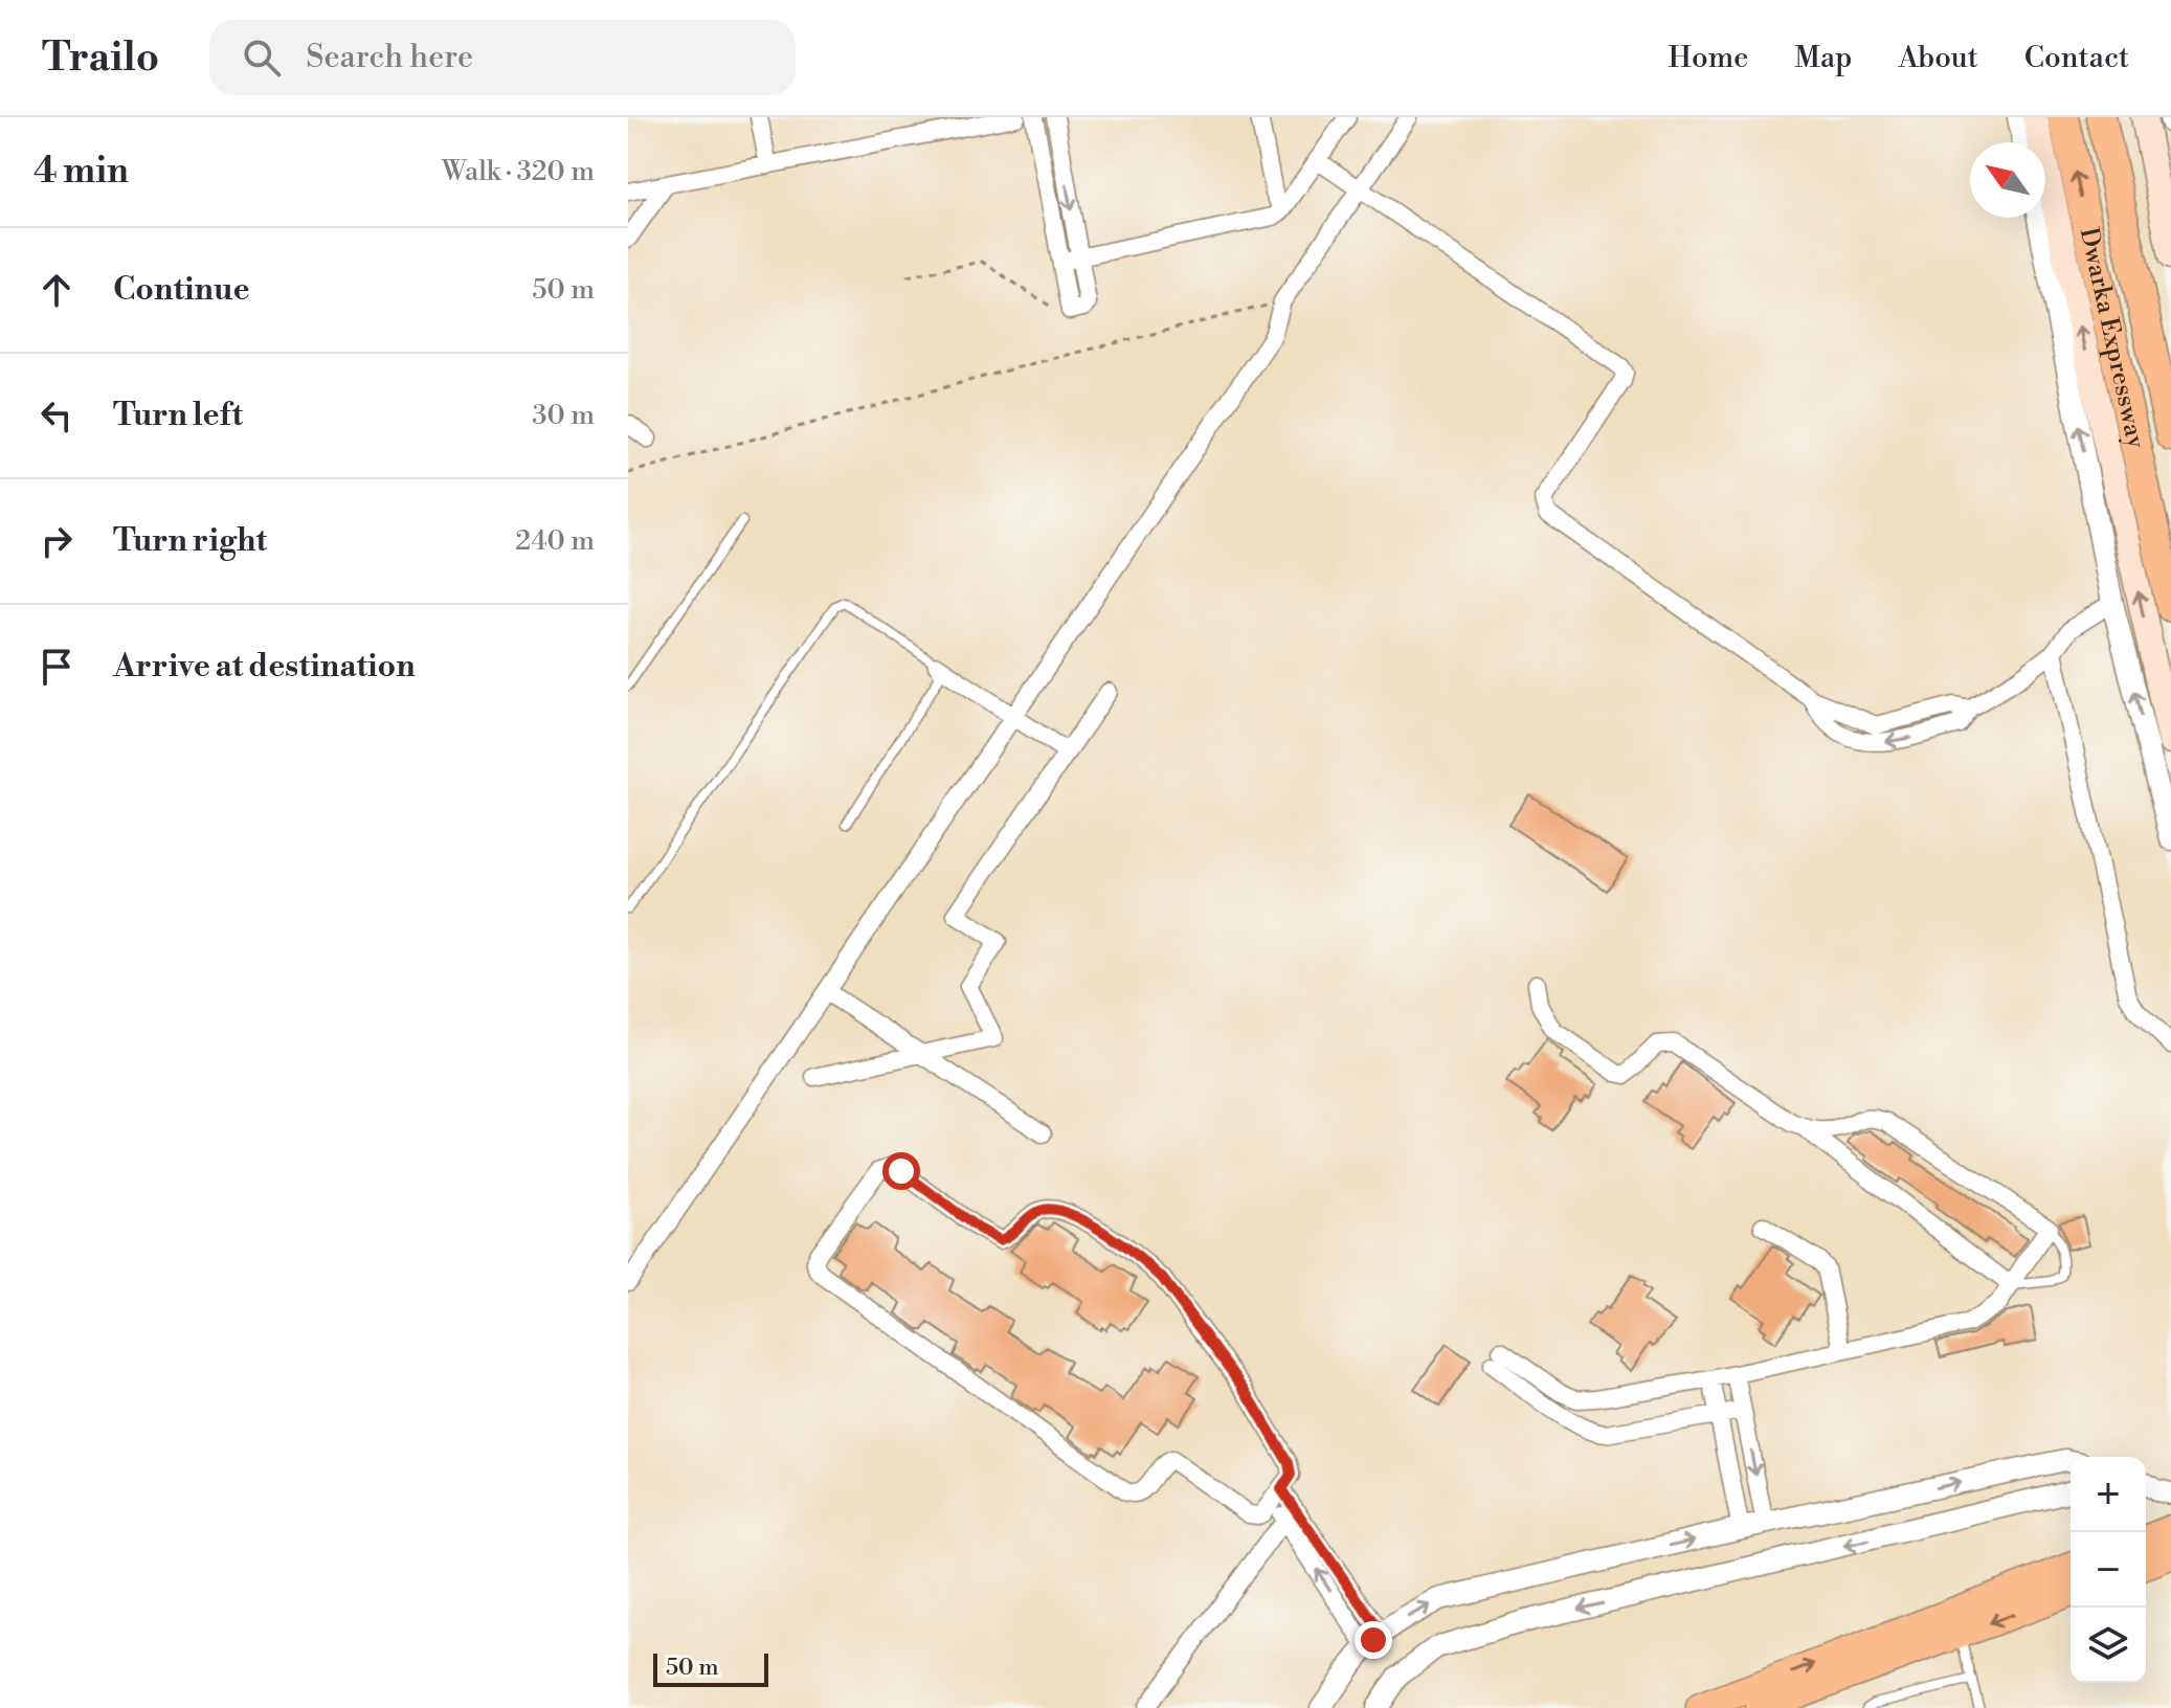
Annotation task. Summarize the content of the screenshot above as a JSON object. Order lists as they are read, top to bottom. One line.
{"streets":{"highway":["Dwarka Expressway"]},"scale_bar":"50 m","north":"top left","page":{"header":"Trailo","search":"Search here","nav":["Home","Map","About","Contact"],"heading":["4 min","Walk · 320 m"],"list":[["Continue","50 m"],["Turn left","30 m"],["Turn right","240 m"],"Arrive at destination"],"map_buttons":["+","−"],"scale":"50 m"}}
